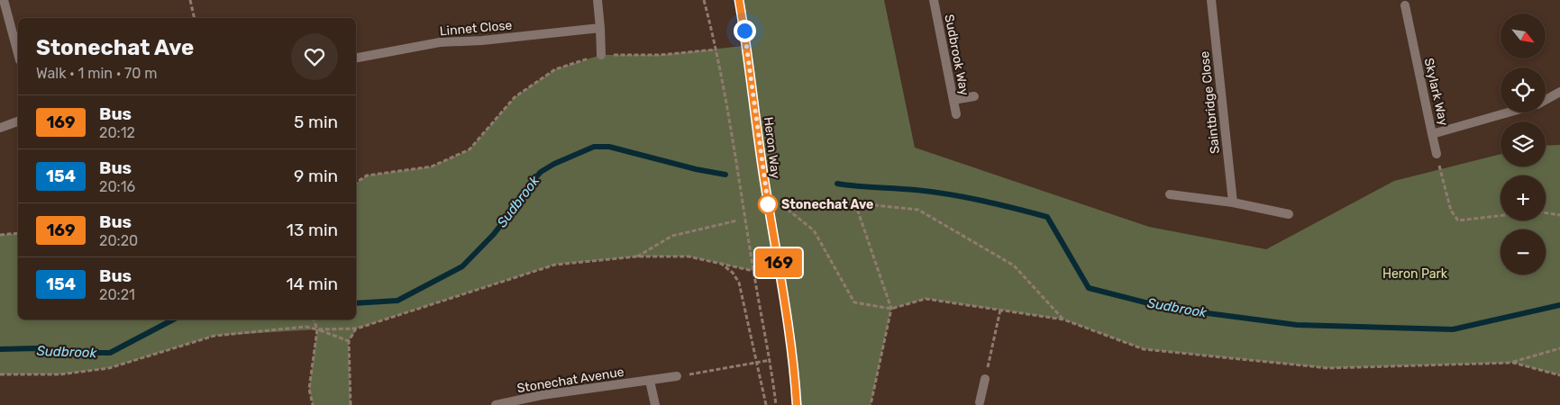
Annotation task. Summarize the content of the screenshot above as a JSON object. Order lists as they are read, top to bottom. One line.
{"streets":{"street":["Linnet Close","Sudbrook Way","Skylark Way","Saintbridge Close","Heron Way","Stonechat Avenue"]},"water":["Sudbrook"],"parks":["Heron Park"],"places":["Stonechat Ave"],"lines":["bus line 169"],"north":"bottom right","page":{"on_map":"169","map_buttons":["+","−"],"heading":["Stonechat Ave","Walk · 1 min · 70 m"],"list":[{"mark":"169","name":"Bus","note":"20:12","value":"5 min"},{"mark":"154","name":"Bus","note":"20:16","value":"9 min"},{"mark":"169","name":"Bus","note":"20:20","value":"13 min"},{"mark":"154","name":"Bus","note":"20:21","value":"14 min"}]}}
